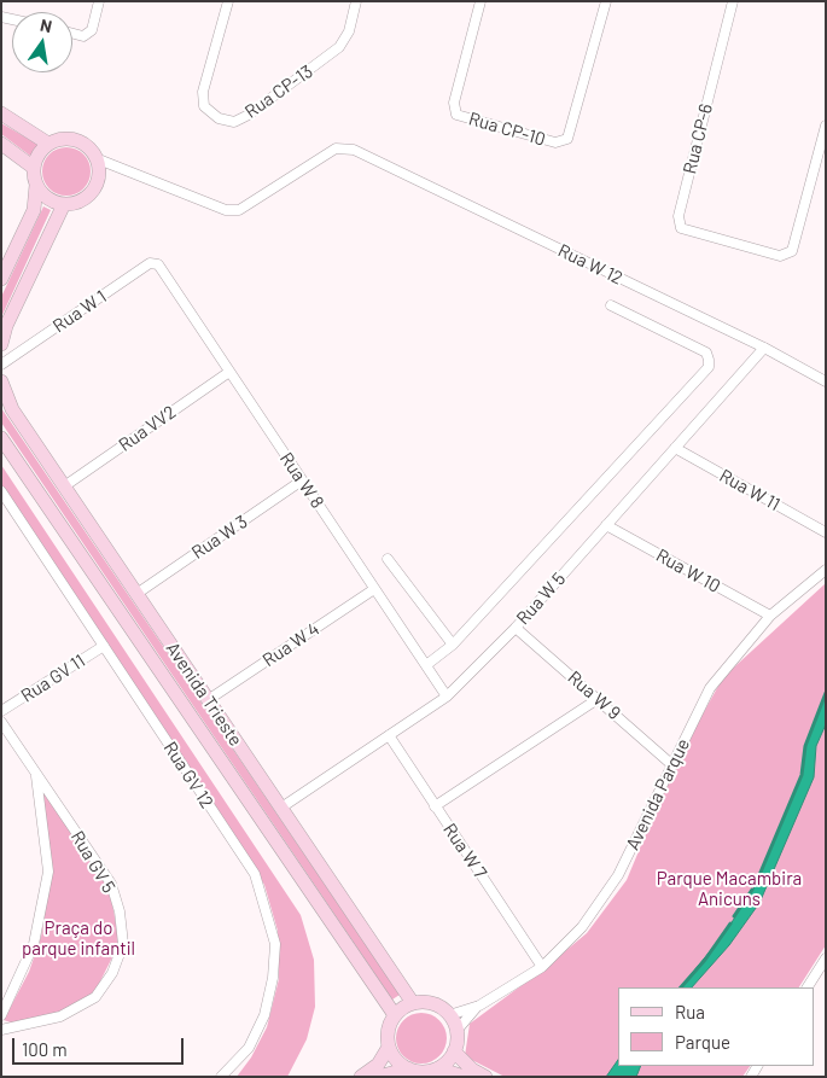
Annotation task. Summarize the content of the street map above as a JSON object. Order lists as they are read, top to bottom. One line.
{"streets":{"street":["Rua CP-13","Rua CP-10","Rua CP-6","Rua W 12","Rua W 1","Rua VV2","Rua W 8","Rua W 11","Rua W 3","Rua W 10","Rua W 5","Rua W 4","Rua GV 11","Avenida Trieste","Rua W 9","Rua GV 12","Avenida Parque","Rua W 7","Rua GV 5"]},"crossings":[["Rua W 12","Rua W 5"],["Rua W 1","Rua W 8"],["Rua VV2","Rua W 8"],["Rua VV2","Avenida Trieste"],["Rua W 8","Rua W 3"],["Rua W 8","Rua W 5"],["Rua W 8","Rua W 4"],["Rua W 11","Rua W 5"],["Rua W 3","Avenida Trieste"],["Rua W 10","Rua W 5"],["Rua W 10","Avenida Parque"],["Rua W 5","Avenida Trieste"],["Rua W 5","Rua W 9"],["Rua W 5","Rua W 7"],["Rua W 4","Avenida Trieste"],["Rua GV 11","Rua GV 12"],["Avenida Trieste","Avenida Parque"],["Rua W 9","Avenida Parque"],["Avenida Parque","Rua W 7"]],"parks":["Parque Macambira Anicuns","Praça do parque infantil"],"legend":["Rua","Parque"],"scale_bar":"100 m","north":"top"}
